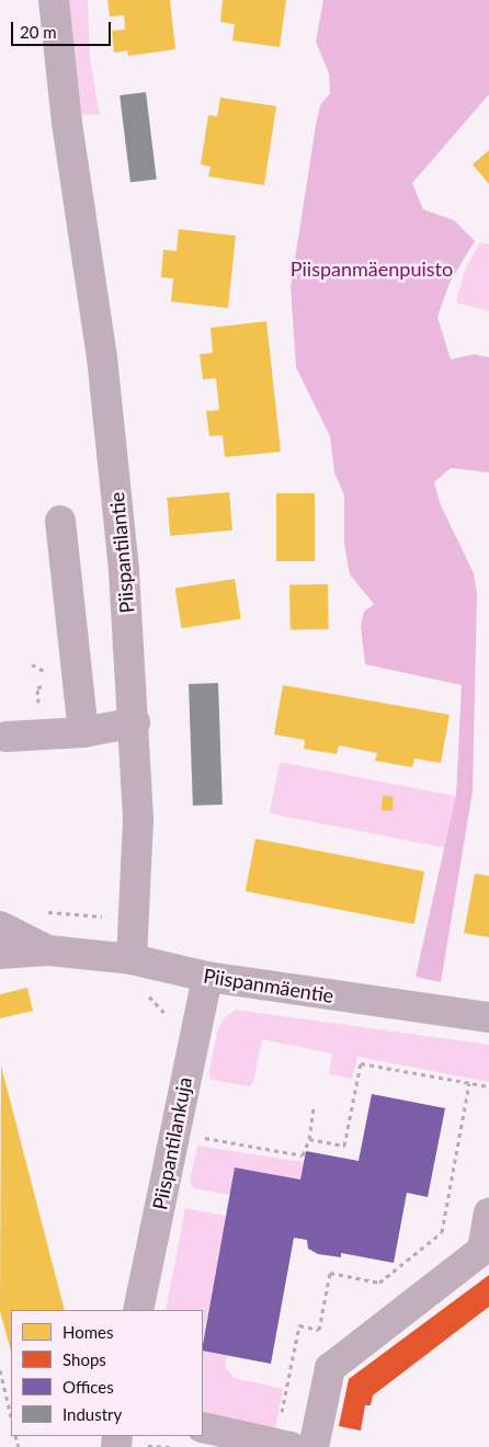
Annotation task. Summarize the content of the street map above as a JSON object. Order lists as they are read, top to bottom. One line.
{"streets":{"street":["Piispantilantie","Piispanmäentie","Piispantilankuja"]},"crossings":[["Piispantilantie","Piispanmäentie"],["Piispanmäentie","Piispantilankuja"]],"parks":["Piispanmäenpuisto"],"legend":["Homes","Shops","Offices","Industry"],"scale_bar":"20 m"}
